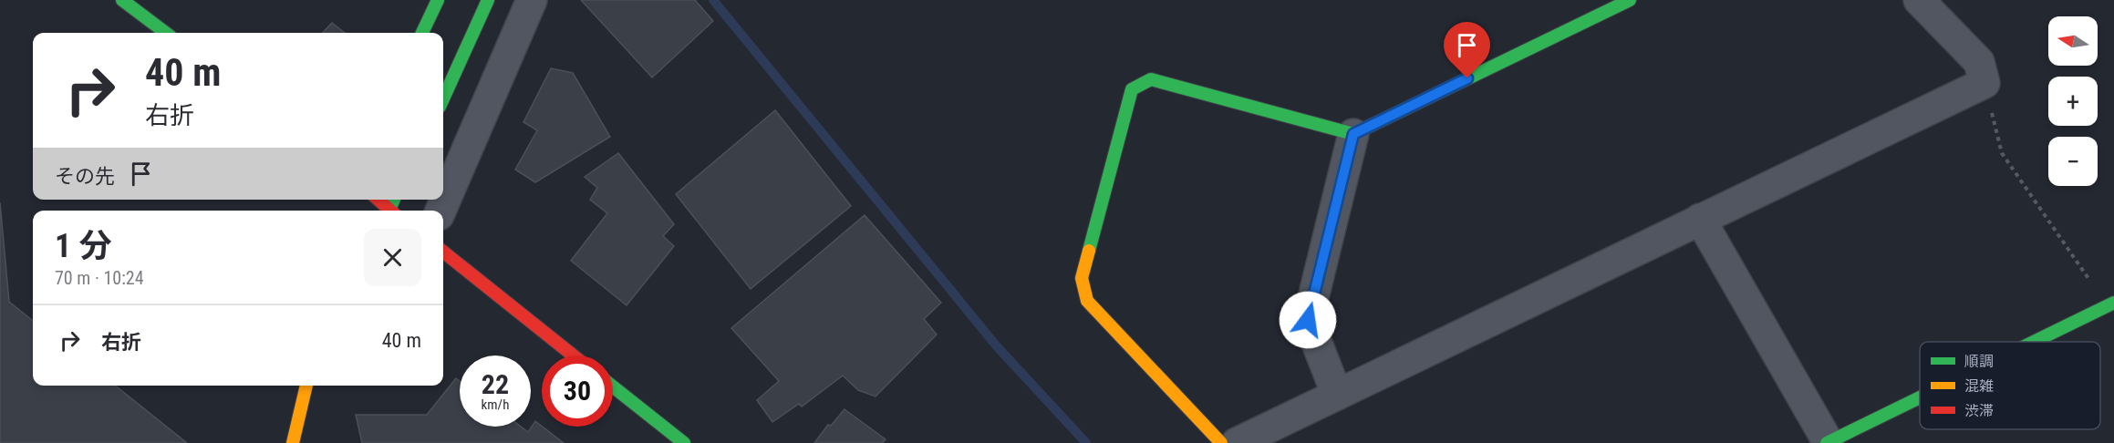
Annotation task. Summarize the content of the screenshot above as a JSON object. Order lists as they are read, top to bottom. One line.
{"legend":["順調","混雑","渋滞"],"north":"left","page":{"map_buttons":["+","−"],"turn":["40 m","右折"],"then":"その先","heading":["1 分","70 m · 10:24"],"list":[{"name":"右折","value":"40 m"}],"speed":"22 km/h","limit":"30"}}
